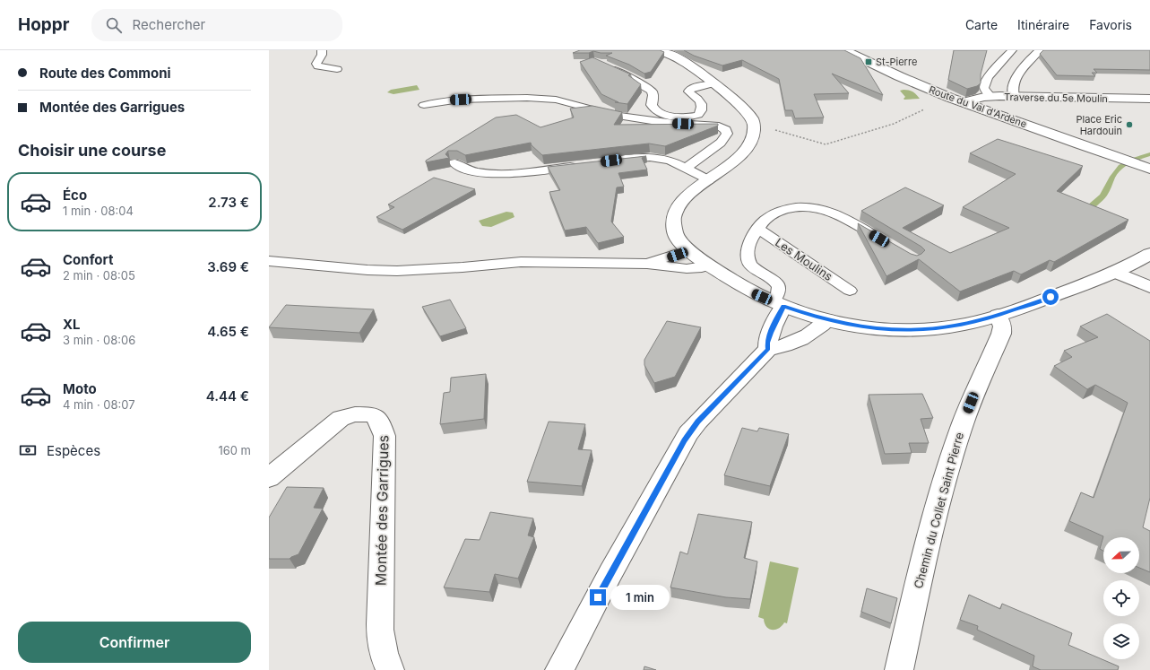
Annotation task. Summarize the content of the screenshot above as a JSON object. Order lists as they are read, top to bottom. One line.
{"streets":{"street":["Traverse du 5e Moulin","Route du Val d'Ardène","Montée des Garrigues","Chemin du Collet Saint Pierre"],"lane":["Les Moulins"]},"crossings":[["Traverse du 5e Moulin","Route du Val d'Ardène"]],"places":{"transit":["St-Pierre"],"other":["Place Eric Hardouin"]},"north":"left","page":{"header":"Hoppr","search":"Rechercher","nav":["Carte","Itinéraire","Favoris"],"banner":["Route des Commoni","Montée des Garrigues"],"heading":"Choisir une course","list":[{"name":"Éco","note":"1 min · 08:04","value":"2.73 €"},{"name":"Confort","note":"2 min · 08:05","value":"3.69 €"},{"name":"XL","note":"3 min · 08:06","value":"4.65 €"},{"name":"Moto","note":"4 min · 08:07","value":"4.44 €"}],"pay":["Espèces","160 m"],"bubble":"1 min","buttons":"Confirmer"}}
